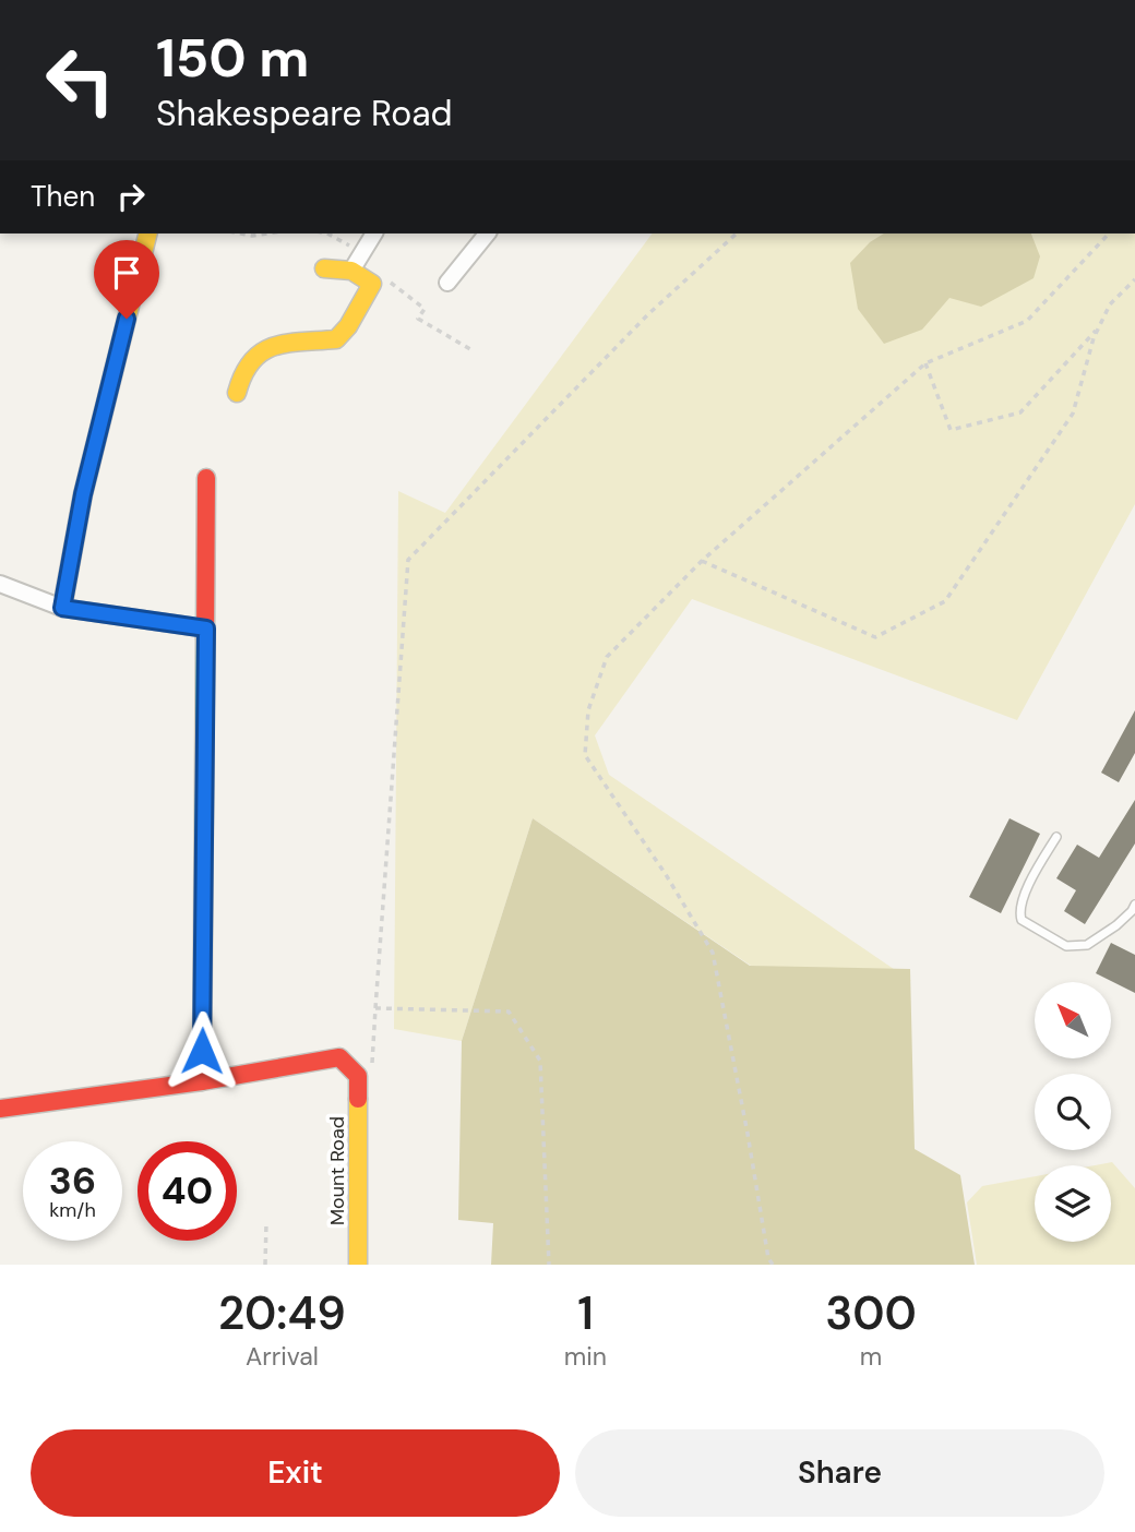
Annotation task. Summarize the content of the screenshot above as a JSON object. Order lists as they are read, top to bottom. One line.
{"streets":{"street":["Mount Road"]},"north":"top left","page":{"turn":["150 m","Shakespeare Road"],"then":"Then","speed":"36 km/h","limit":"40","eta":["20:49","Arrival","1","min","300","m"],"buttons":["Exit","Share"]}}
